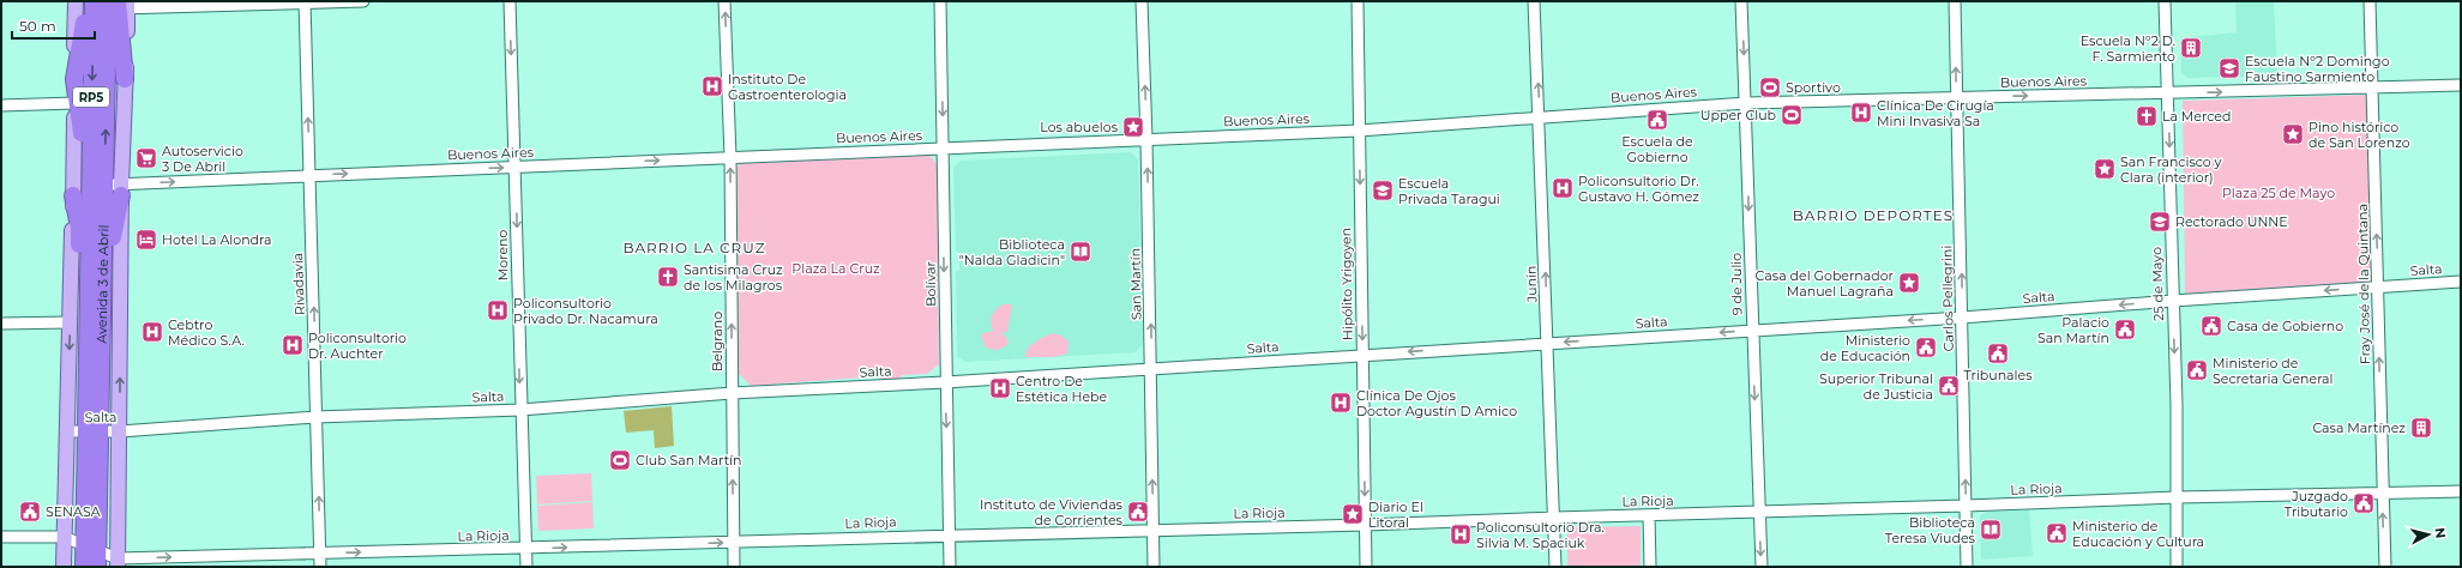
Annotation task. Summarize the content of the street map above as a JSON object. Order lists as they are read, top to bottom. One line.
{"streets":{"highway":["Avenida 3 de Abril"],"street":["Buenos Aires","Moreno","Salta","Rivadavia","Bolívar","San Martín","Hipólito Yrigoyen","Junín","9 de Julio","25 de Mayo","Fray José de la Quintana","Carlos Pellegrini","Belgrano","La Rioja"]},"crossings":[["Buenos Aires","Moreno"],["Buenos Aires","Avenida 3 de Abril"],["Buenos Aires","Rivadavia"],["Buenos Aires","Bolívar"],["Buenos Aires","San Martín"],["Buenos Aires","Hipólito Yrigoyen"],["Buenos Aires","Junín"],["Buenos Aires","9 de Julio"],["Buenos Aires","25 de Mayo"],["Buenos Aires","Fray José de la Quintana"],["Buenos Aires","Carlos Pellegrini"],["Buenos Aires","Belgrano"],["Moreno","Salta"],["Moreno","La Rioja"],["Salta","Avenida 3 de Abril"],["Salta","Rivadavia"],["Salta","Bolívar"],["Salta","San Martín"],["Salta","Hipólito Yrigoyen"],["Salta","Junín"],["Salta","9 de Julio"],["Salta","25 de Mayo"],["Salta","Fray José de la Quintana"],["Salta","Carlos Pellegrini"],["Salta","Belgrano"],["Avenida 3 de Abril","La Rioja"],["Rivadavia","La Rioja"],["Bolívar","La Rioja"],["San Martín","La Rioja"],["Hipólito Yrigoyen","La Rioja"],["Junín","La Rioja"],["9 de Julio","La Rioja"],["25 de Mayo","La Rioja"],["Fray José de la Quintana","La Rioja"],["Carlos Pellegrini","La Rioja"],["Belgrano","La Rioja"]],"one_way":["Buenos Aires","Moreno","Salta","Rivadavia","Bolívar","San Martín","Hipólito Yrigoyen","Junín","9 de Julio","25 de Mayo","Fray José de la Quintana","Carlos Pellegrini","Belgrano"],"districts":["BARRIO DEPORTES","BARRIO LA CRUZ"],"parks":["Plaza 25 de Mayo","Plaza La Cruz"],"places":{"building":["Escuela Nº2 D. F. Sarmiento","Casa Martínez"],"school or university":["Escuela Nº2 Domingo Faustino Sarmiento","Escuela Privada Taragui","Rectorado UNNE"],"hospital":["Instituto De Gastroenterologia","Clínica De Cirugía Mini Invasiva Sa","Policonsultorio Dr. Gustavo H. Gómez","Policonsultorio Privado Dr. Nacamura","Cebtro Médico S.A.","Policonsultorio Dr. Auchter","Centro De Estética Hebe","Clínica De Ojos Doctor Agustín D Amico","Policonsultorio Dra. Silvia M. Spaciuk"],"sports":["Sportivo","Upper Club","Club San Martín"],"church":["La Merced","Santisima Cruz de los Milagros"],"public building":["Escuela de Gobierno","Casa de Gobierno","Palacio San Martín","Ministerio de Educación","Tribunales","Ministerio de Secretaria General","Superior Tribunal de Justicia","Juzgado Tributario","SENASA","Instituto de Viviendas de Corrientes","Ministerio de Educación y Cultura"],"place":["Los abuelos","Pino histórico de San Lorenzo","San Francisco y Clara (interior)","Casa del Gobernador Manuel Lagraña","Diario El Litoral"],"supermarket":["Autoservicio 3 De Abril"],"hotel":["Hotel La Alondra"],"library":["Biblioteca \"Nalda Gladicin\"","Biblioteca Teresa Viudes"]},"scale_bar":"50 m","north":"right"}
